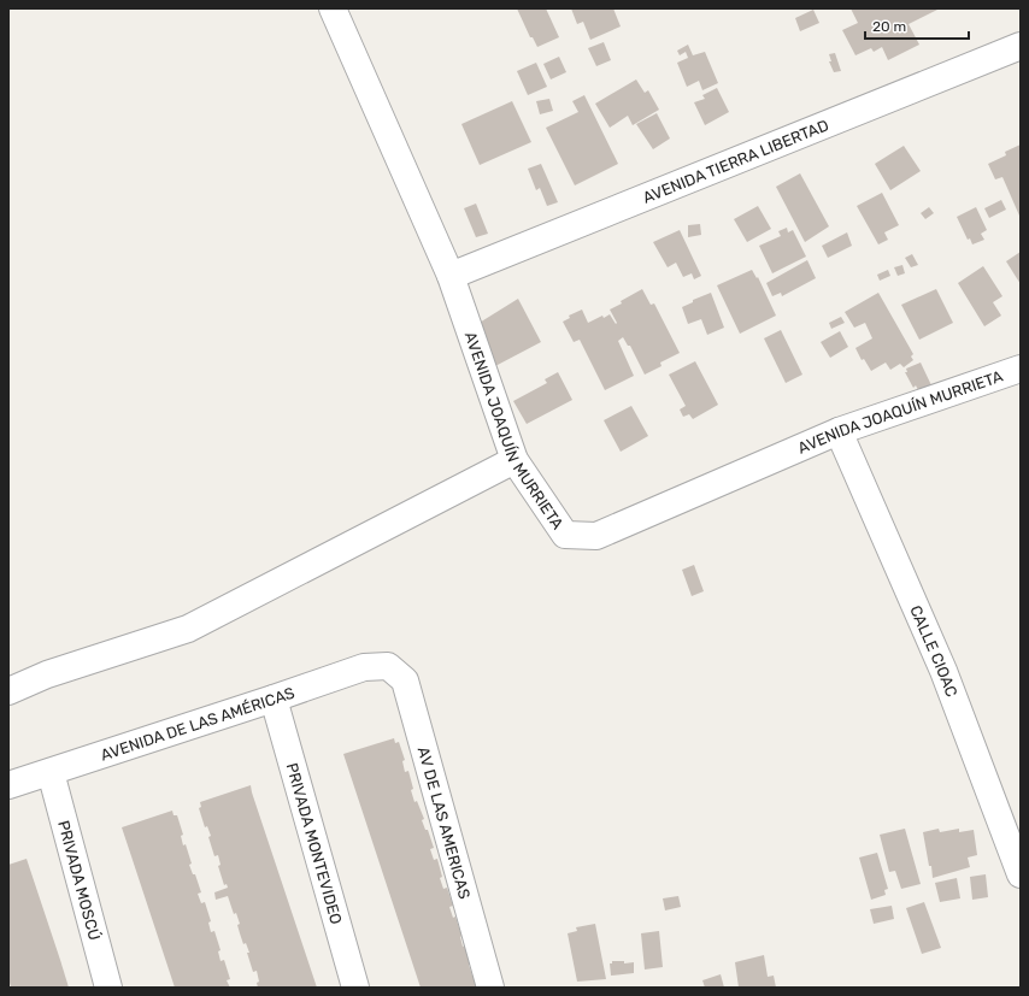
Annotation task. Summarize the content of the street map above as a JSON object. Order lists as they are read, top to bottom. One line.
{"streets":{"street":["AVENIDA TIERRA LIBERTAD","AVENIDA JOAQUÍN MURRIETA","CALLE CIOAC","AVENIDA DE LAS AMÉRICAS","AV DE LAS AMERICAS","PRIVADA MONTEVIDEO","PRIVADA MOSCÚ"]},"crossings":[["AVENIDA TIERRA LIBERTAD","AVENIDA JOAQUÍN MURRIETA"],["AVENIDA JOAQUÍN MURRIETA","CALLE CIOAC"],["AVENIDA DE LAS AMÉRICAS","AV DE LAS AMERICAS"],["AVENIDA DE LAS AMÉRICAS","PRIVADA MONTEVIDEO"],["AVENIDA DE LAS AMÉRICAS","PRIVADA MOSCÚ"]],"scale_bar":"20 m"}
